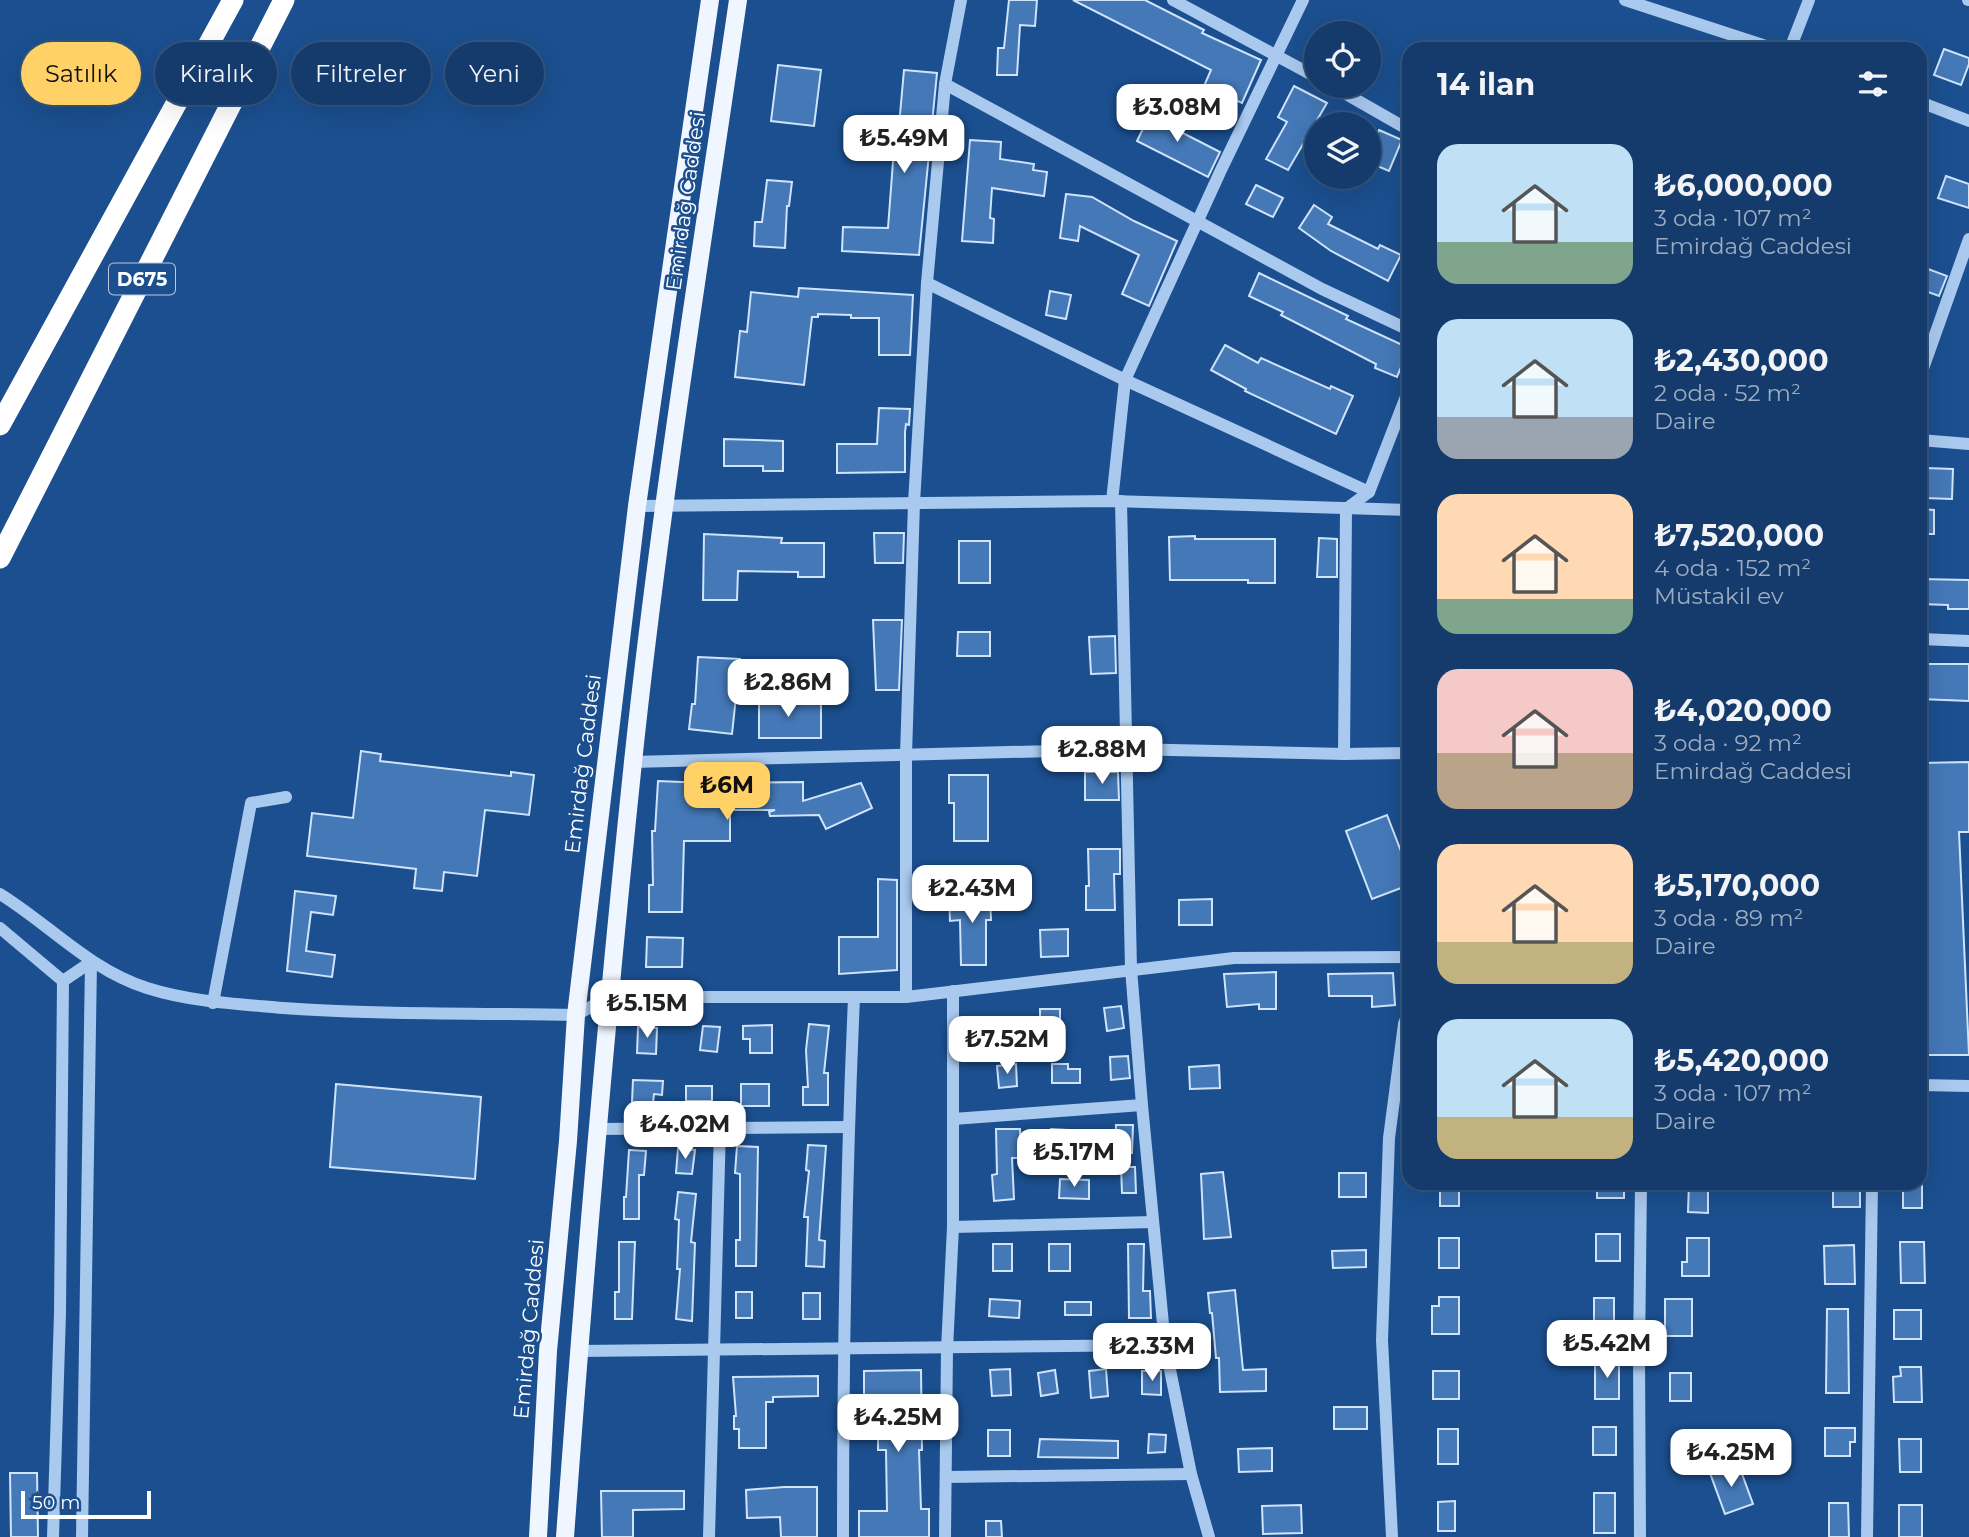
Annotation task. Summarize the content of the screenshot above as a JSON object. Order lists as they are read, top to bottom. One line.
{"streets":{"highway":["D675"],"main road":["Emirdağ Caddesi"]},"scale_bar":"50 m","page":{"chip":["Satılık","Kiralık","Filtreler","Yeni"],"heading":"14 ilan","price":["₺3.08M","₺5.49M","₺2.86M","₺2.88M","₺6M","₺2.43M","₺5.15M","₺7.52M","₺4.02M","₺5.17M","₺5.42M","₺2.33M","₺4.25M","₺4.25M"],"list":[{"name":"₺6,000,000","note":"3 oda · 107 m² · Emirdağ Caddesi"},{"name":"₺2,430,000","note":"2 oda · 52 m² · Daire"},{"name":"₺7,520,000","note":"4 oda · 152 m² · Müstakil ev"},{"name":"₺4,020,000","note":"3 oda · 92 m² · Emirdağ Caddesi"},{"name":"₺5,170,000","note":"3 oda · 89 m² · Daire"},{"name":"₺5,420,000","note":"3 oda · 107 m² · Daire"}],"scale":"50 m"}}
